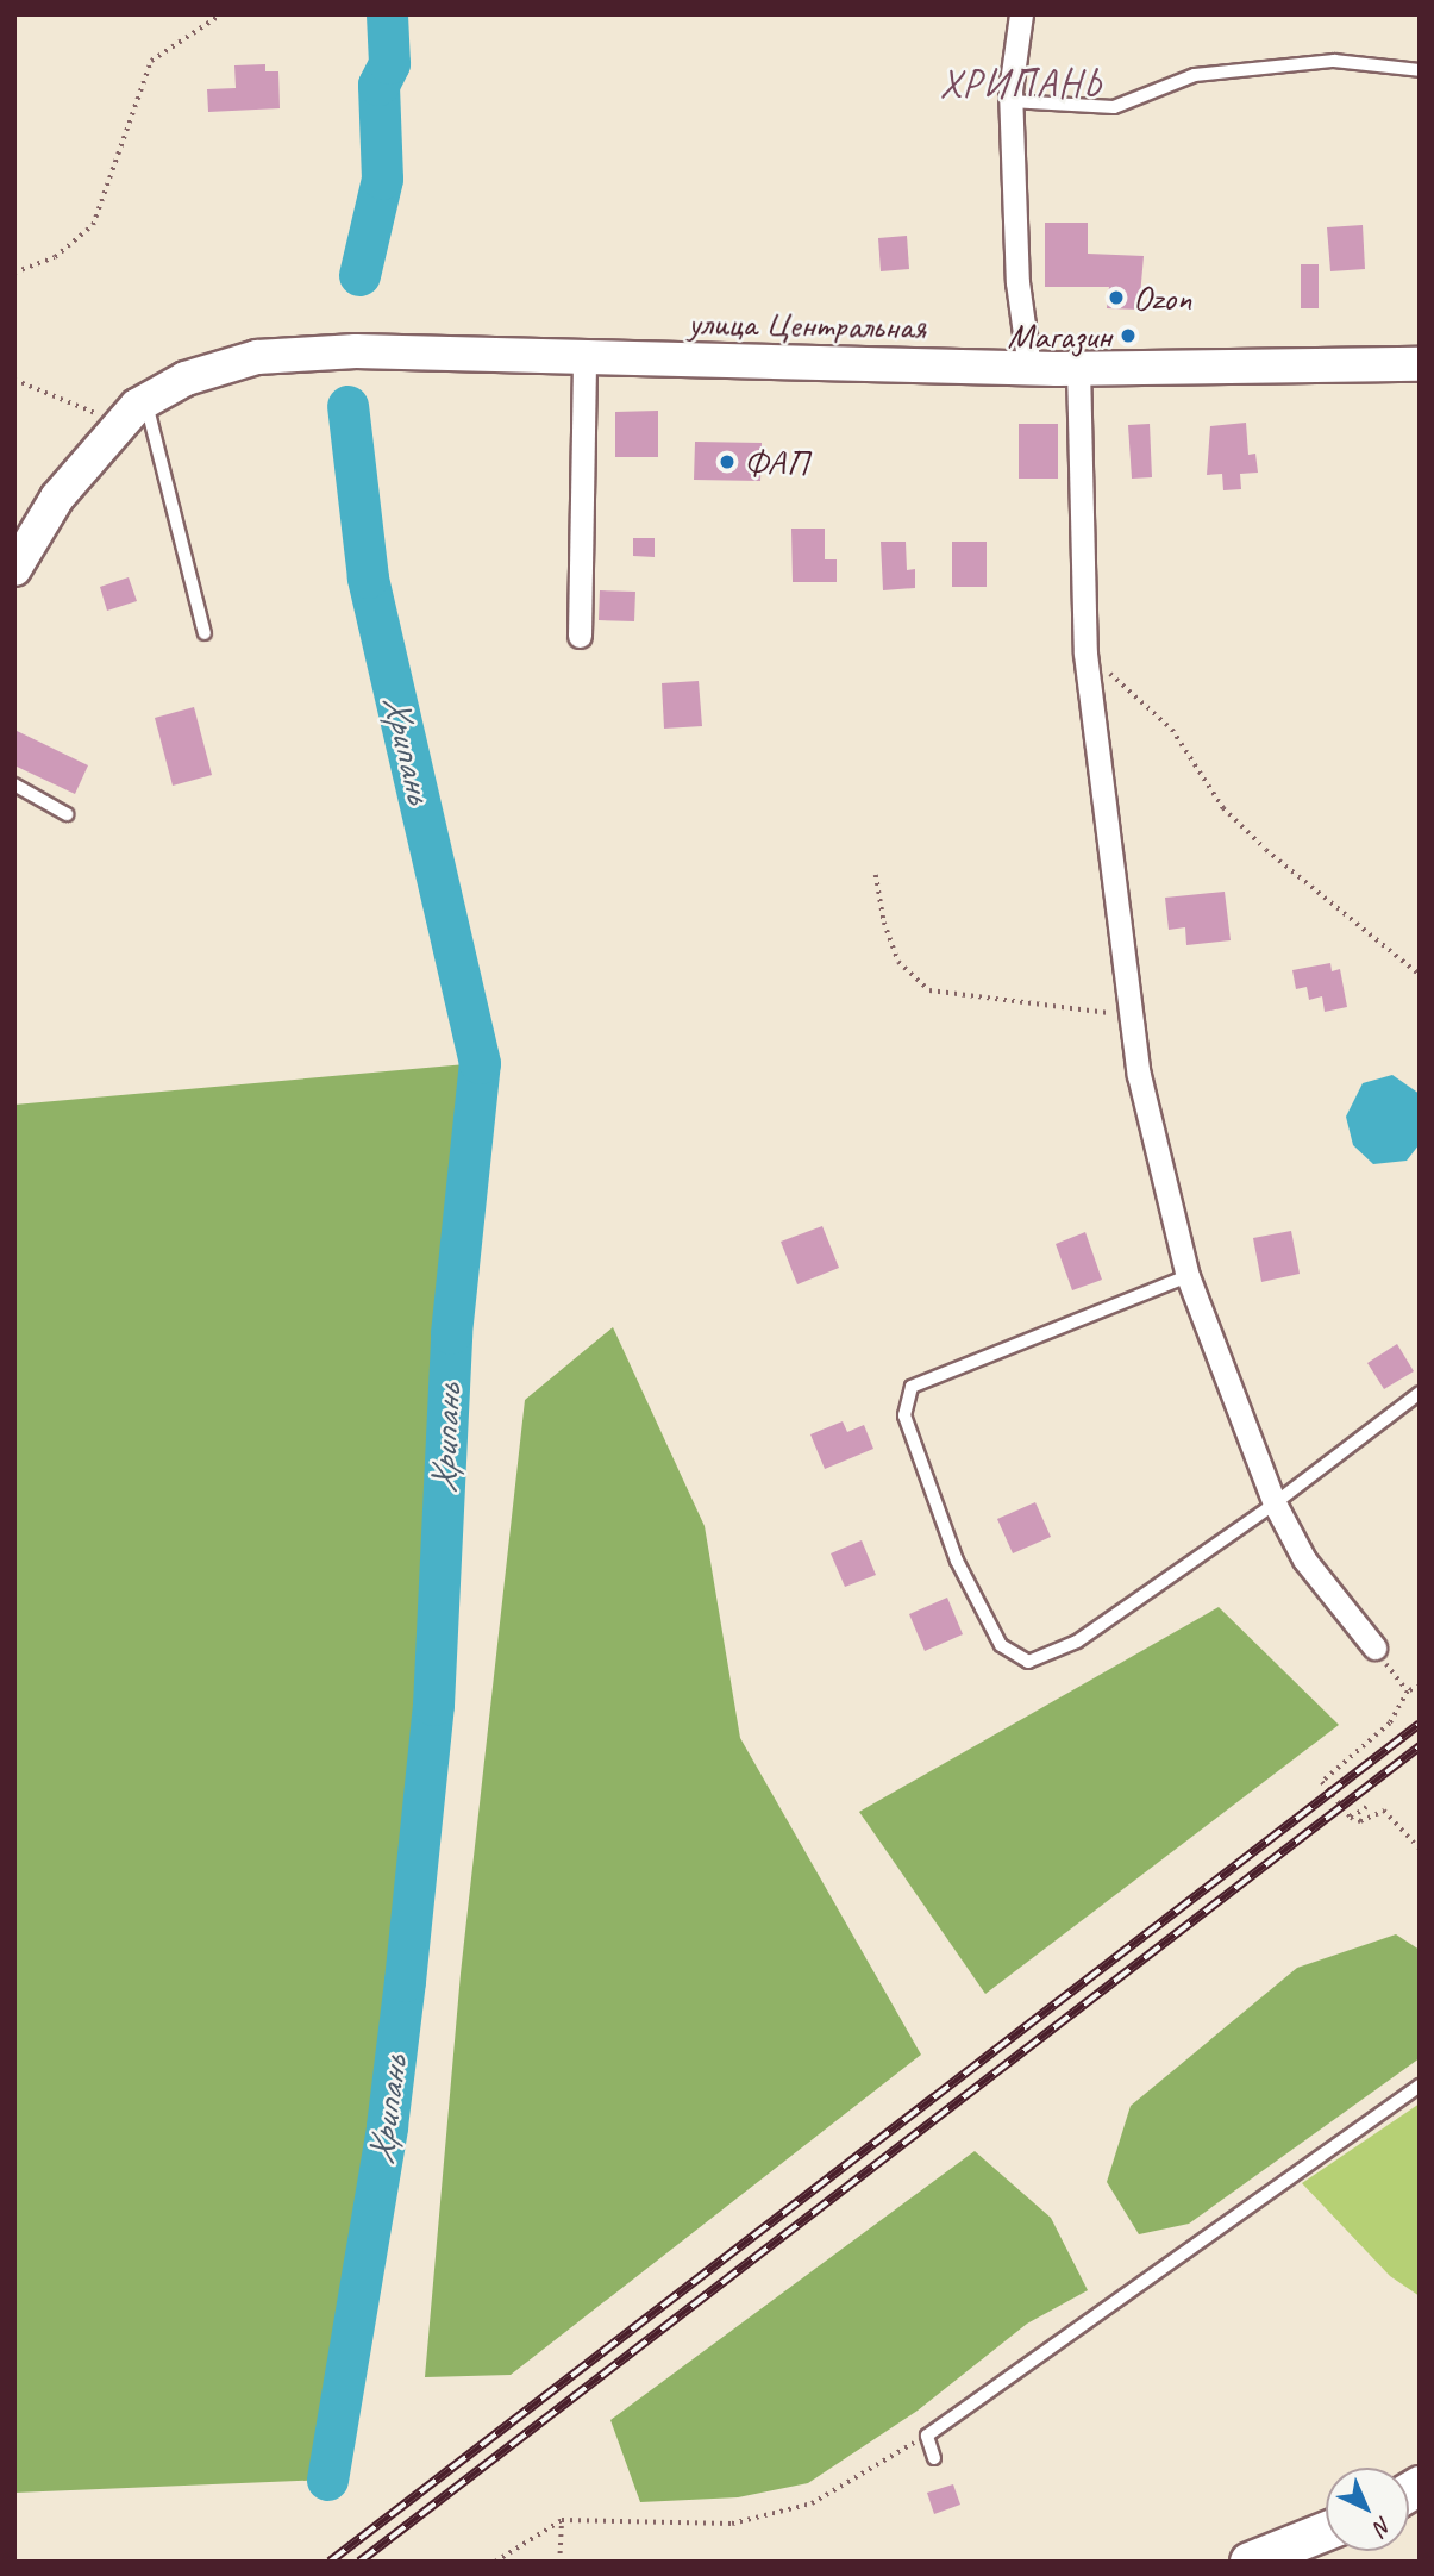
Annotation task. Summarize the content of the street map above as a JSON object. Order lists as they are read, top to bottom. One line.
{"streets":{"main road":["улица Центральная"]},"districts":["ХРИПАНЬ"],"water":["Хрипань"],"places":["Ozon","Магазин","ФАП"],"north":"bottom right"}
